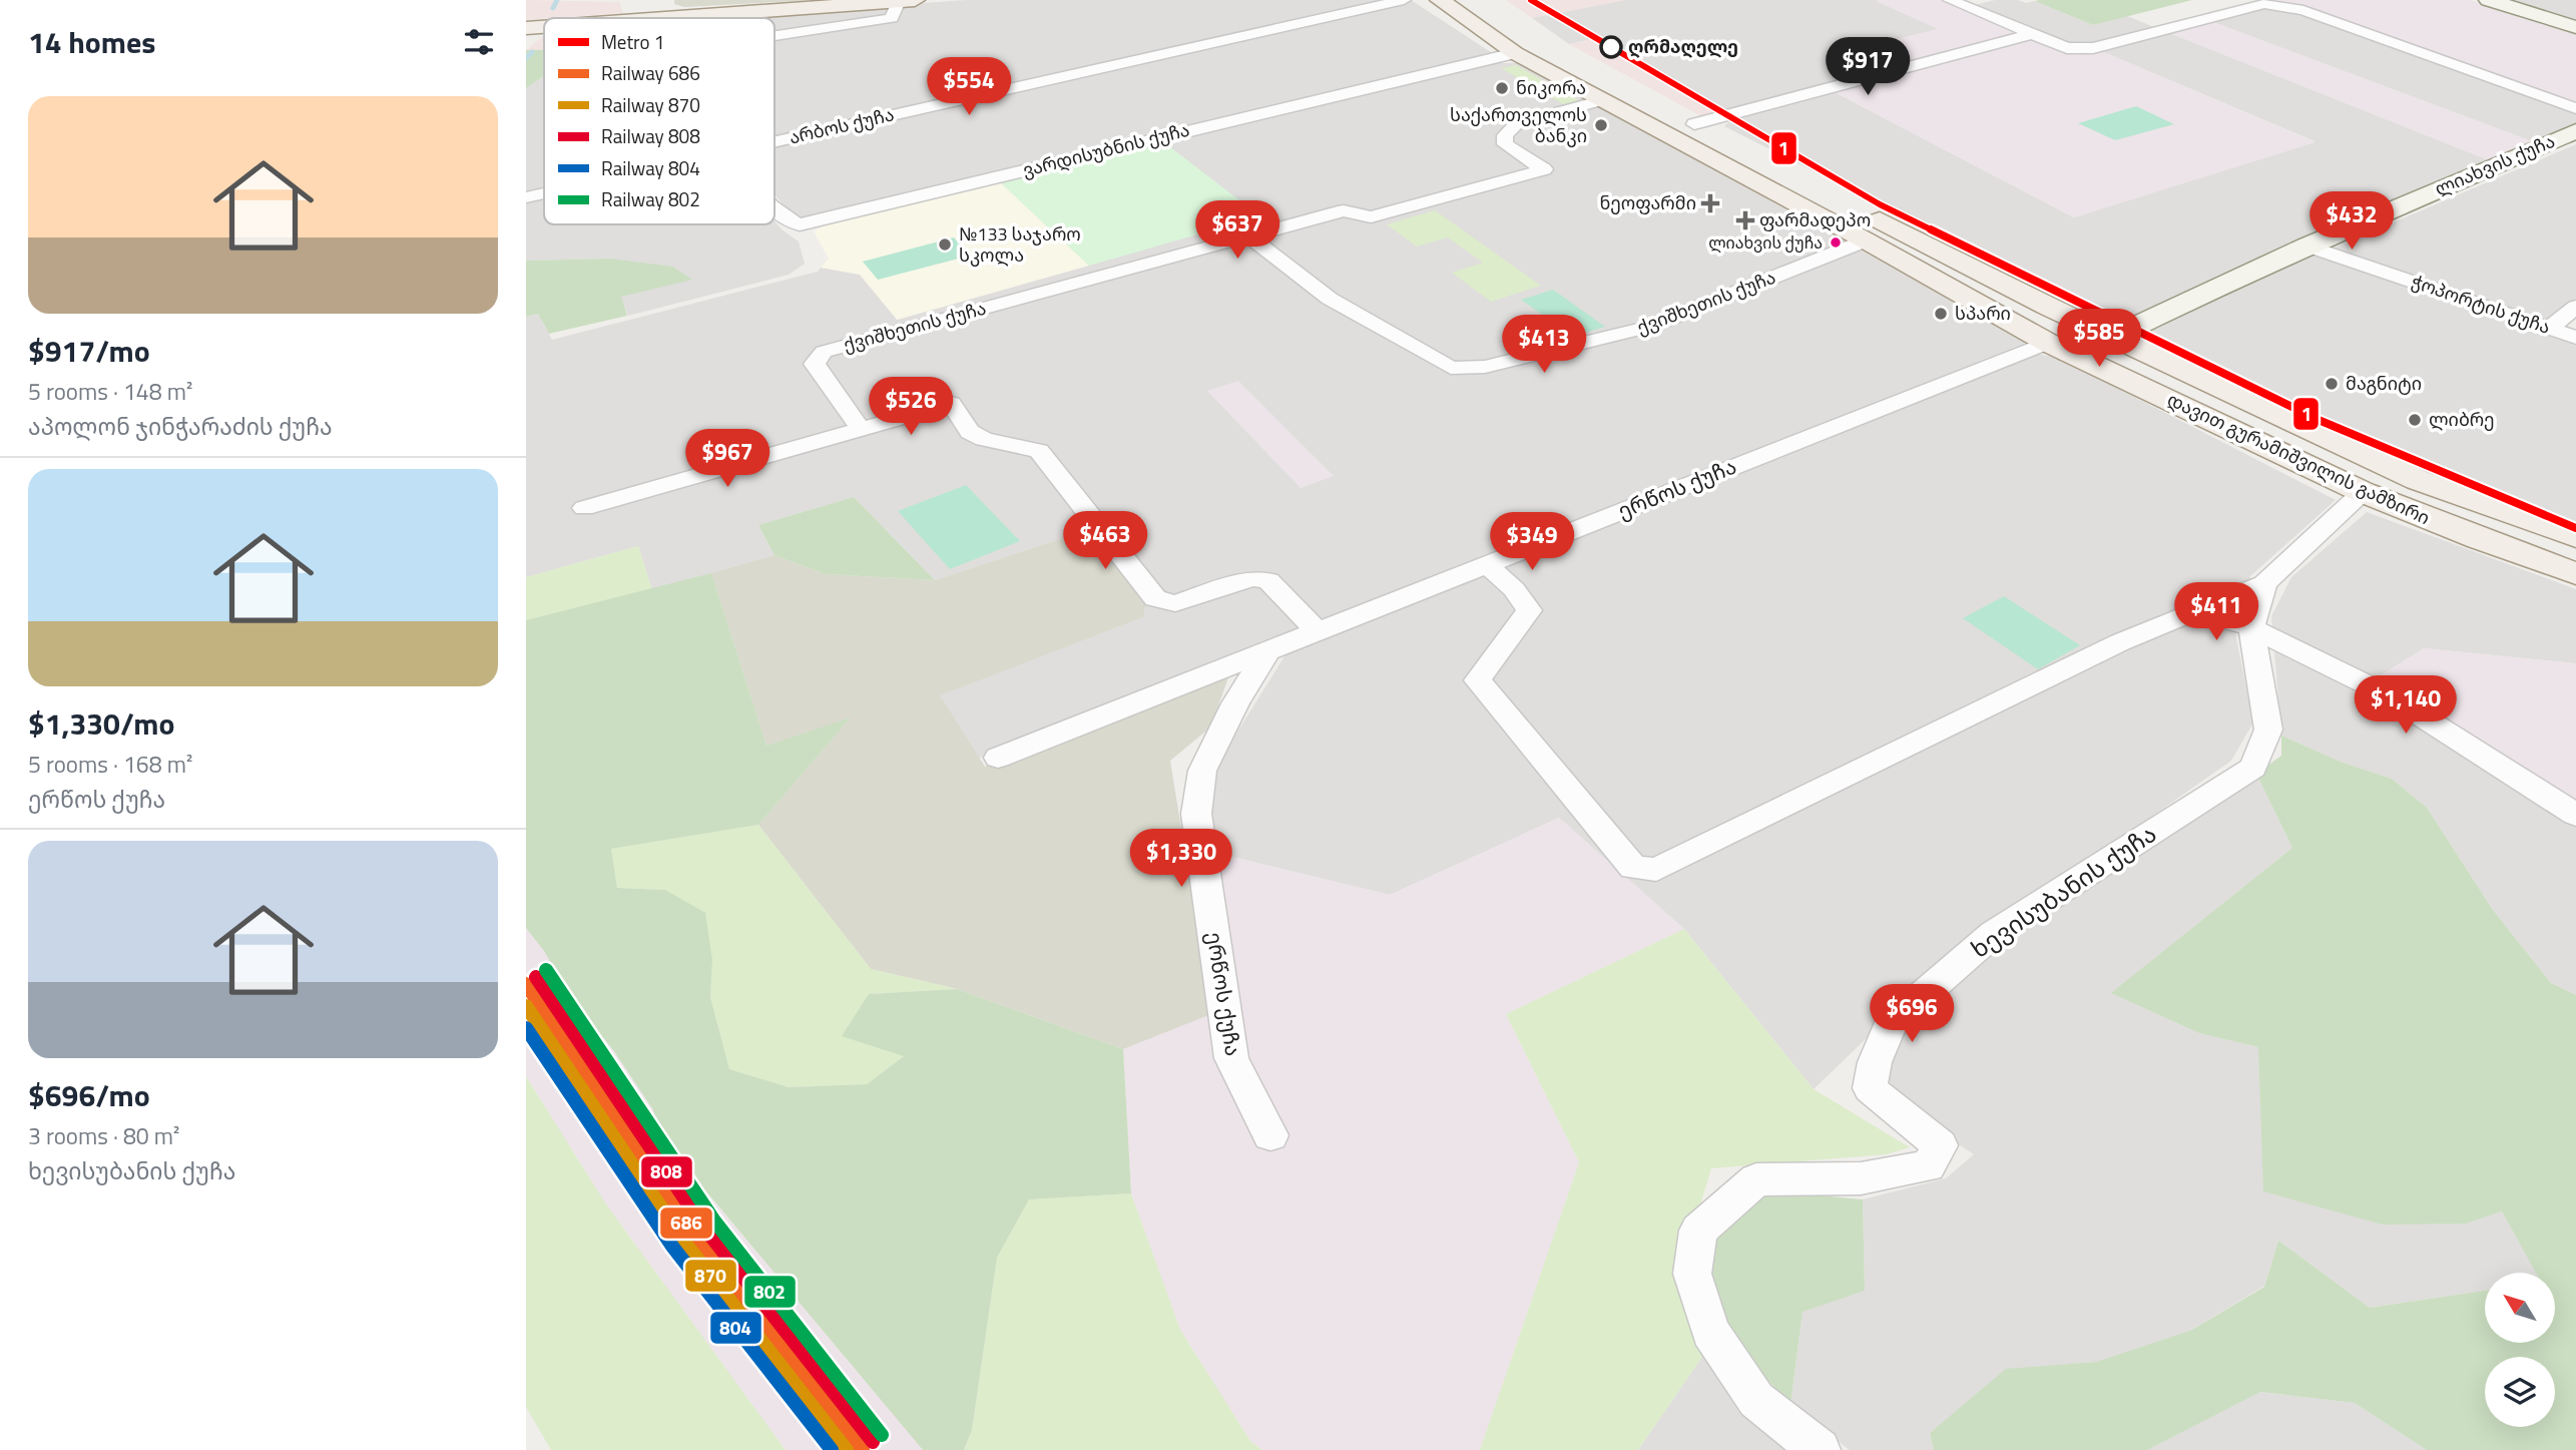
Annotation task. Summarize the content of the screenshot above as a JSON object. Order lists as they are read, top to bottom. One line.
{"streets":{"main road":["დავით გურამიშვილის გამზირი"],"street":["არბოს ქუჩა","ვარდისუბნის ქუჩა","ლიახვის ქუჩა","ქვიშხეთის ქუჩა","ჭოპორტის ქუჩა","ერწოს ქუჩა","ხევისუბანის ქუჩა"]},"crossings":[["ვარდისუბნის ქუჩა","დავით გურამიშვილის გამზირი"],["ლიახვის ქუჩა","ჭოპორტის ქუჩა"],["ლიახვის ქუჩა","დავით გურამიშვილის გამზირი"],["ლიახვის ქუჩა","ერწოს ქუჩა"],["ქვიშხეთის ქუჩა","დავით გურამიშვილის გამზირი"],["დავით გურამიშვილის გამზირი","ერწოს ქუჩა"]],"places":{"other":["ღრმაღელე","ნიკორა","საქართველოს ბანკი","ლიახვის ქუჩა","№133 საჯარო სკოლა","სპარი","მაგნიტი","ლიბრე"],"health":["ნეოფარმი","ფარმადეპო"]},"lines":["metro line 1","rail line 802","rail line 808","rail line 686","rail line 870","rail line 804"],"legend":["Metro 1","Railway 686","Railway 870","Railway 808","Railway 804","Railway 802"],"north":"top left","page":{"heading":"14 homes","price":["$917","$554","$432","$637","$585","$413","$526","$967","$463","$349","$411","$1,140","$1,330","$696"],"list":[{"name":"$917/mo","note":"5 rooms · 148 m² · აპოლონ ჯინჭარაძის ქუჩა"},{"name":"$1,330/mo","note":"5 rooms · 168 m² · ერწოს ქუჩა"},{"name":"$696/mo","note":"3 rooms · 80 m² · ხევისუბანის ქუჩა"}]}}
